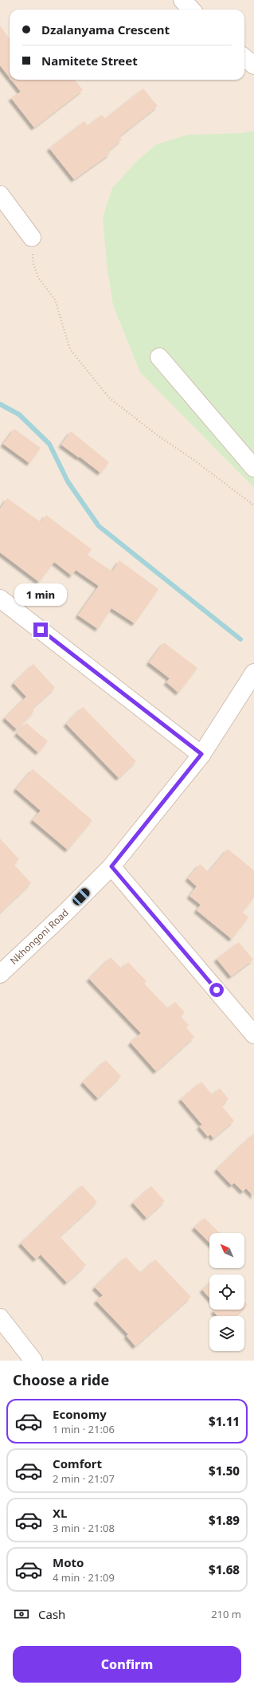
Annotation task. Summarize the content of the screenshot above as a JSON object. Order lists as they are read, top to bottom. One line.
{"streets":{"street":["Nkhongoni Road"]},"north":"top left","page":{"banner":["Dzalanyama Crescent","Namitete Street"],"bubble":"1 min","heading":"Choose a ride","list":[{"name":"Economy","note":"1 min · 21:06","value":"$1.11"},{"name":"Comfort","note":"2 min · 21:07","value":"$1.50"},{"name":"XL","note":"3 min · 21:08","value":"$1.89"},{"name":"Moto","note":"4 min · 21:09","value":"$1.68"}],"pay":["Cash","210 m"],"buttons":"Confirm"}}
